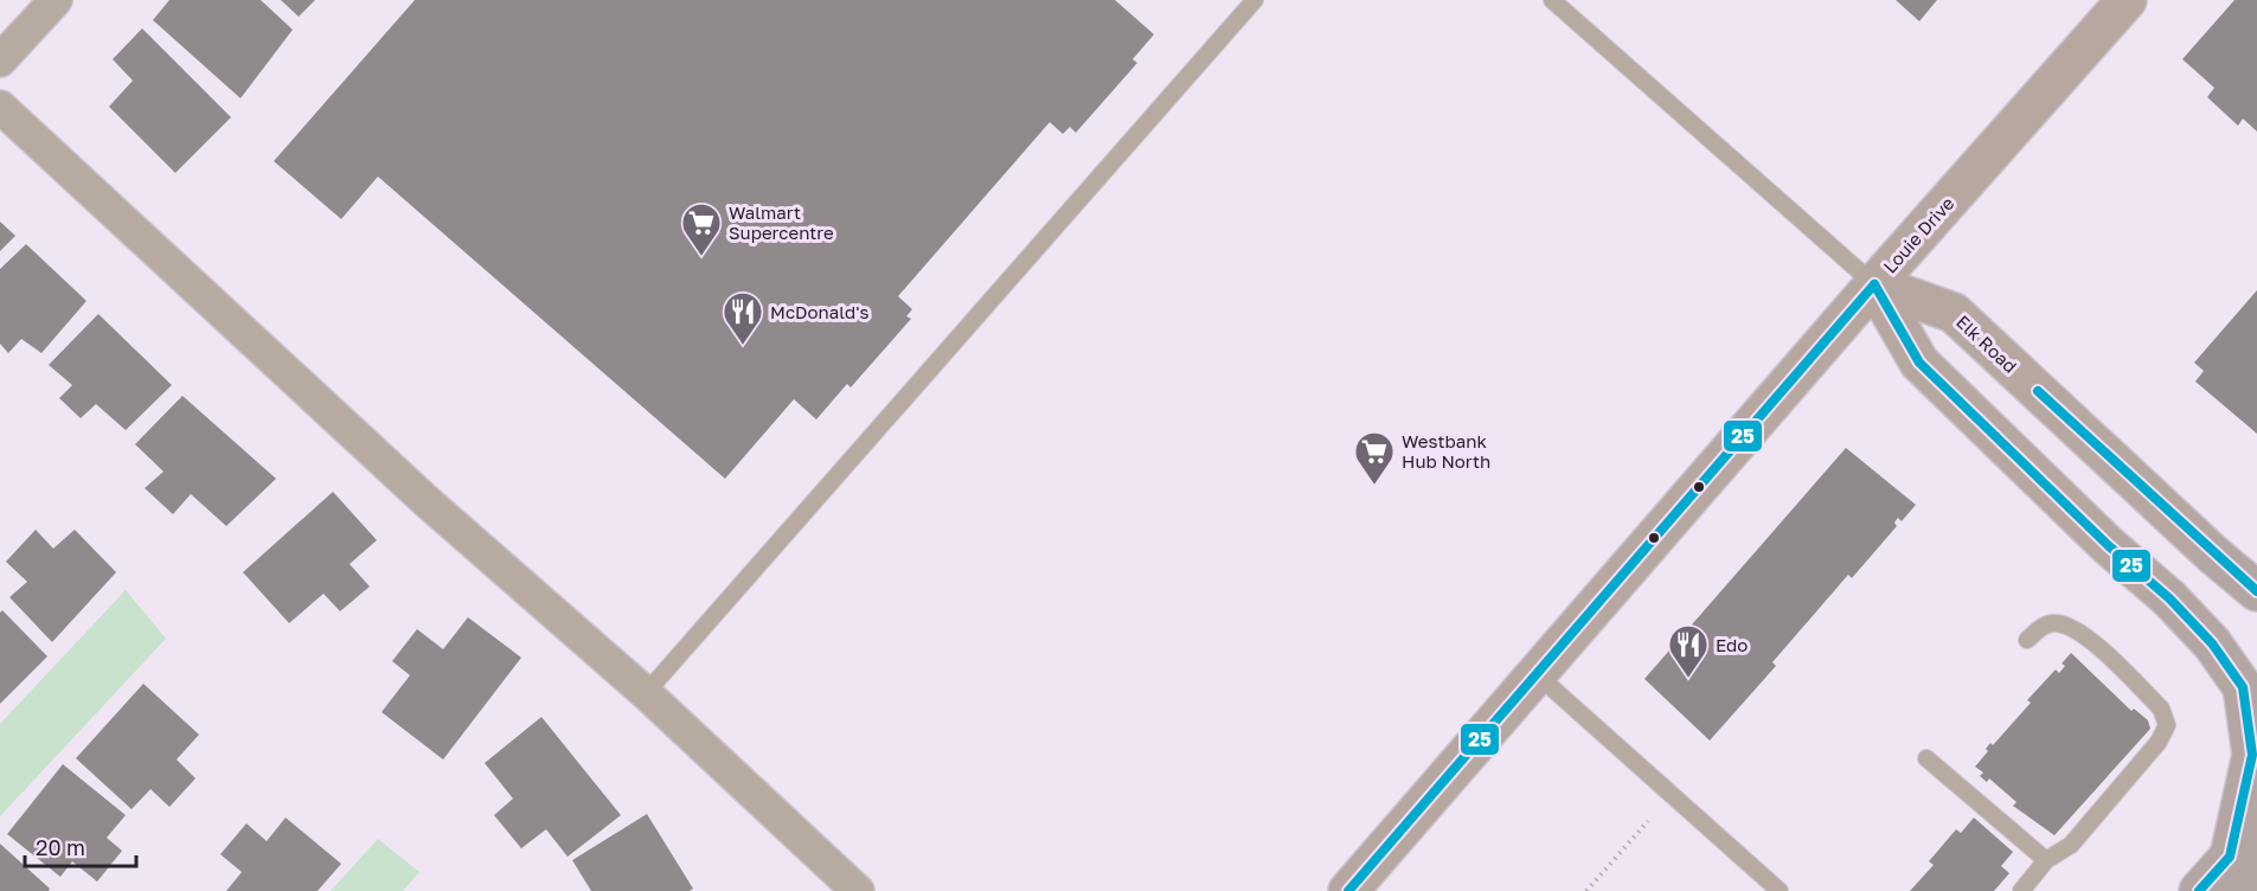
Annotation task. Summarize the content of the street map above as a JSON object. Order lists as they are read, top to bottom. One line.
{"streets":{"street":["Louie Drive","Elk Road"]},"crossings":[["Louie Drive","Elk Road"]],"places":{"supermarket":["Walmart Supercentre","Westbank Hub North"],"restaurant":["McDonald's","Edo"]},"lines":["transit line 25"],"scale_bar":"20 m"}
